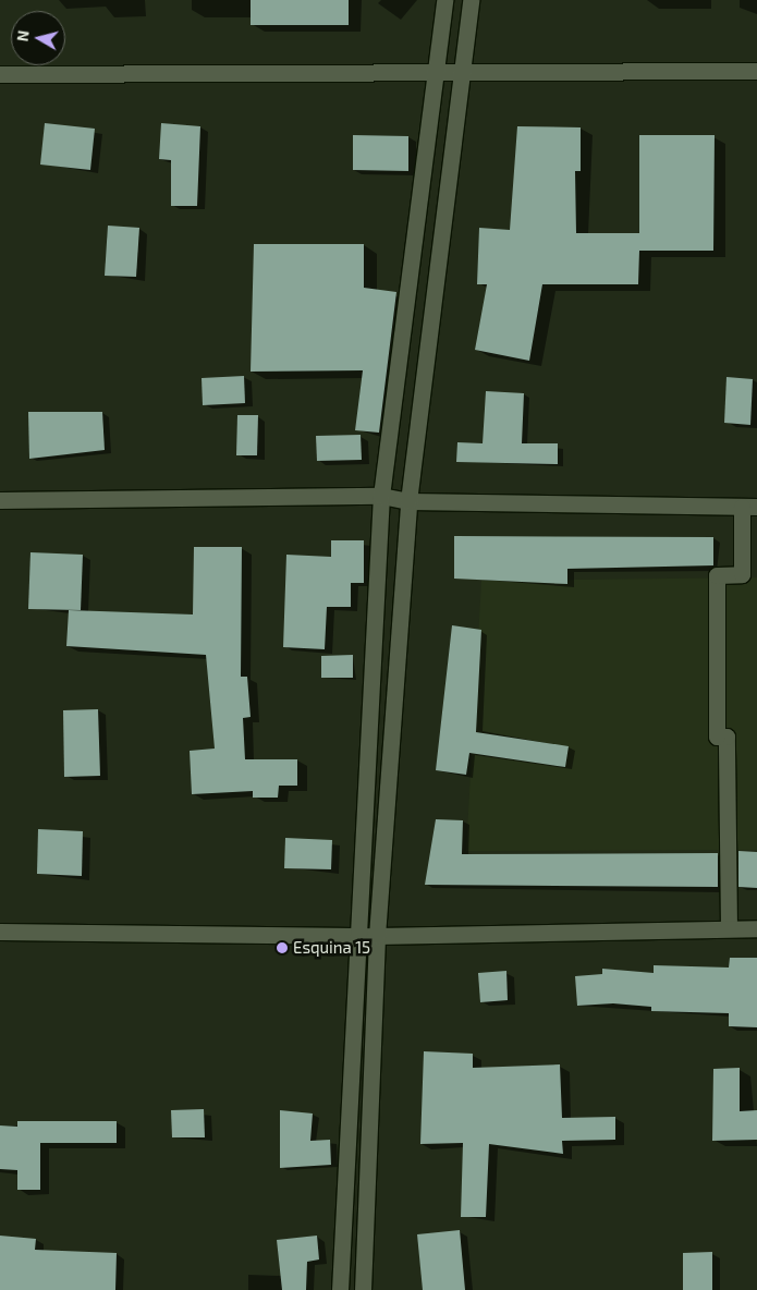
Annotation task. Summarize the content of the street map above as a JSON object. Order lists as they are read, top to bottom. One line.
{"places":["Esquina 15"],"north":"left"}
